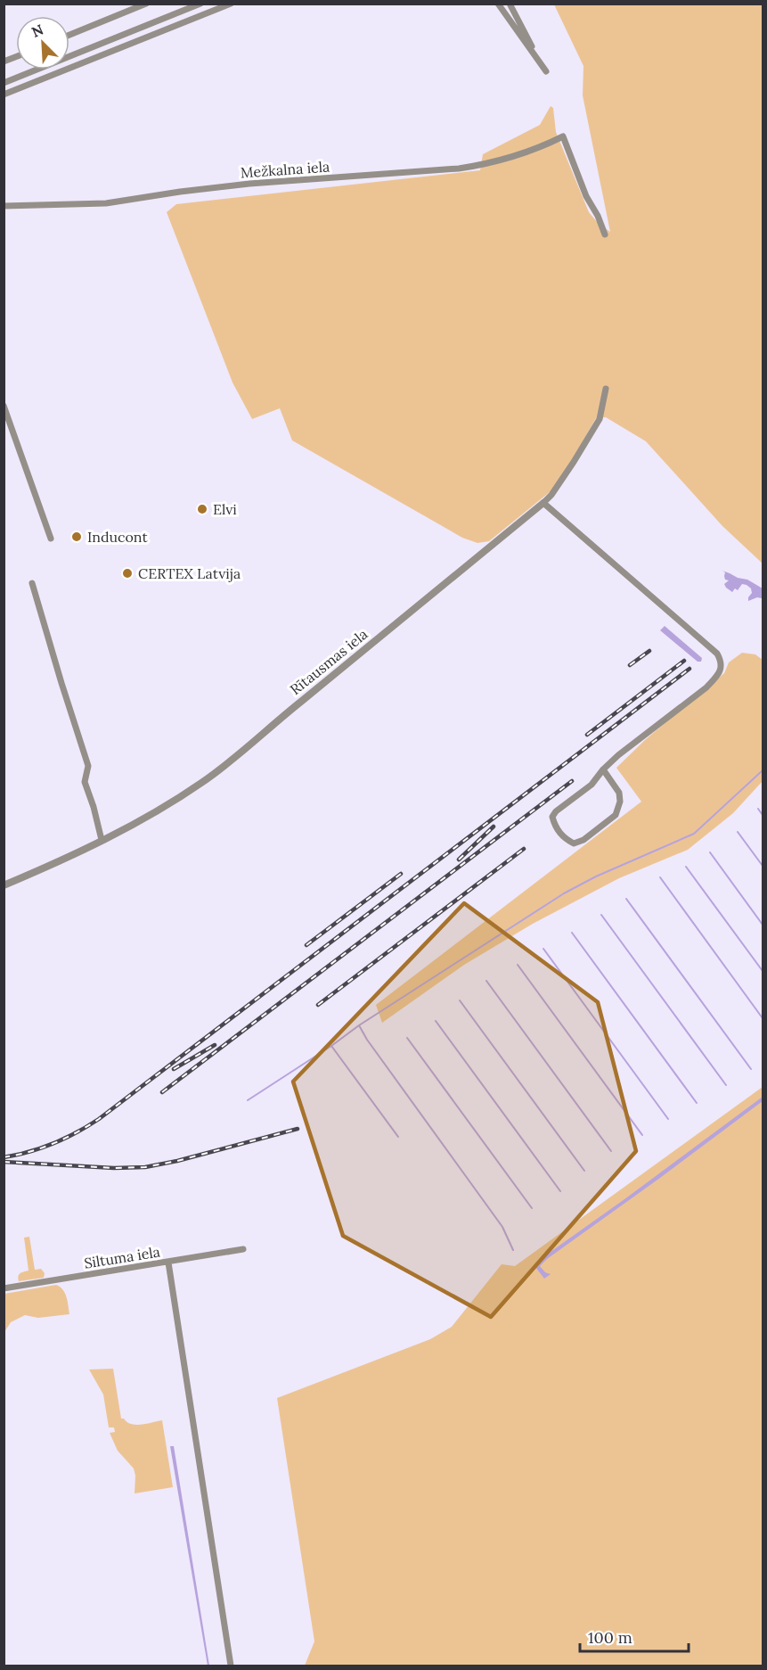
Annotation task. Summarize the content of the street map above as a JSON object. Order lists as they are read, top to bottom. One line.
{"streets":{"street":["Mežkalna iela","Rītausmas iela","Siltuma iela"]},"places":["Elvi","Inducont","CERTEX Latvija"],"scale_bar":"100 m","north":"top left"}
